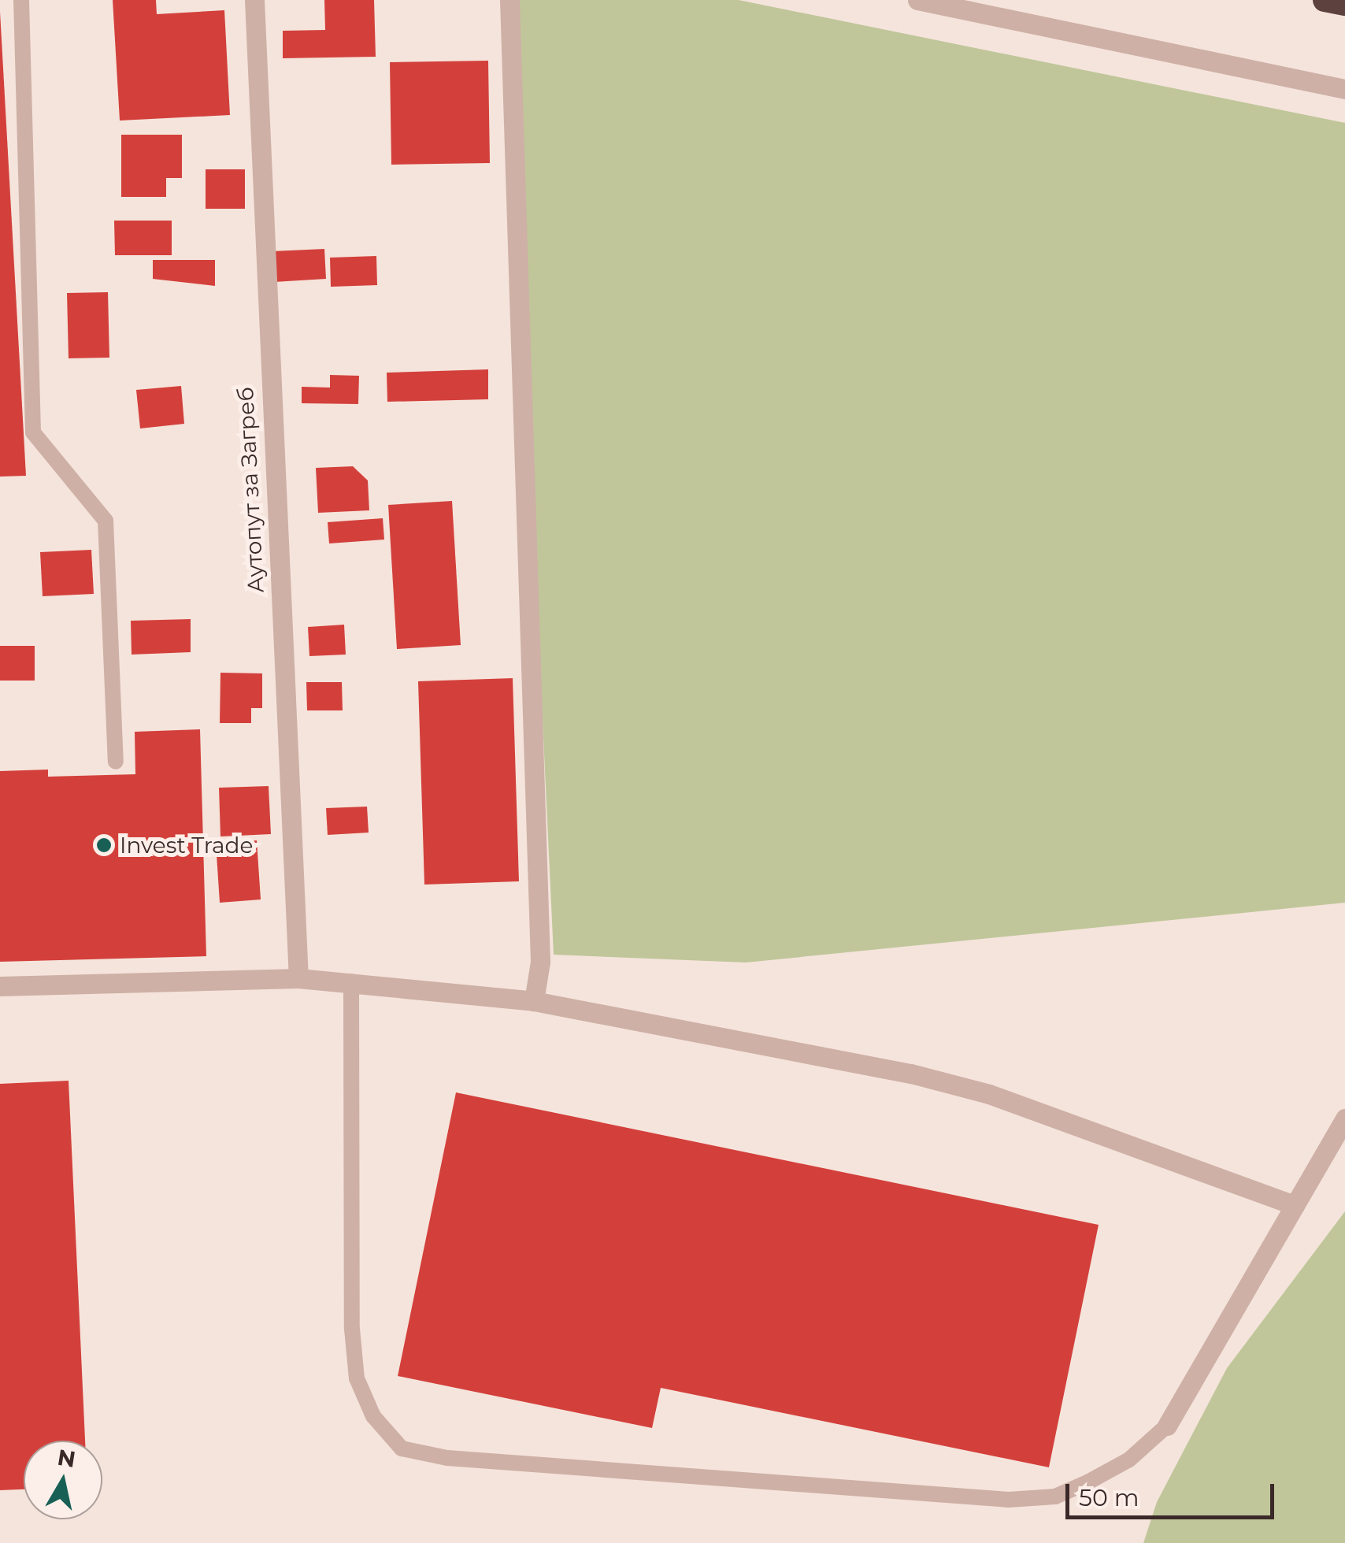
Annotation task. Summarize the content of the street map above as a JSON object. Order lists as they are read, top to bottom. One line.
{"streets":{"street":["Аутопут за Загреб"]},"places":["Invest Trade"],"scale_bar":"50 m","north":"top"}
